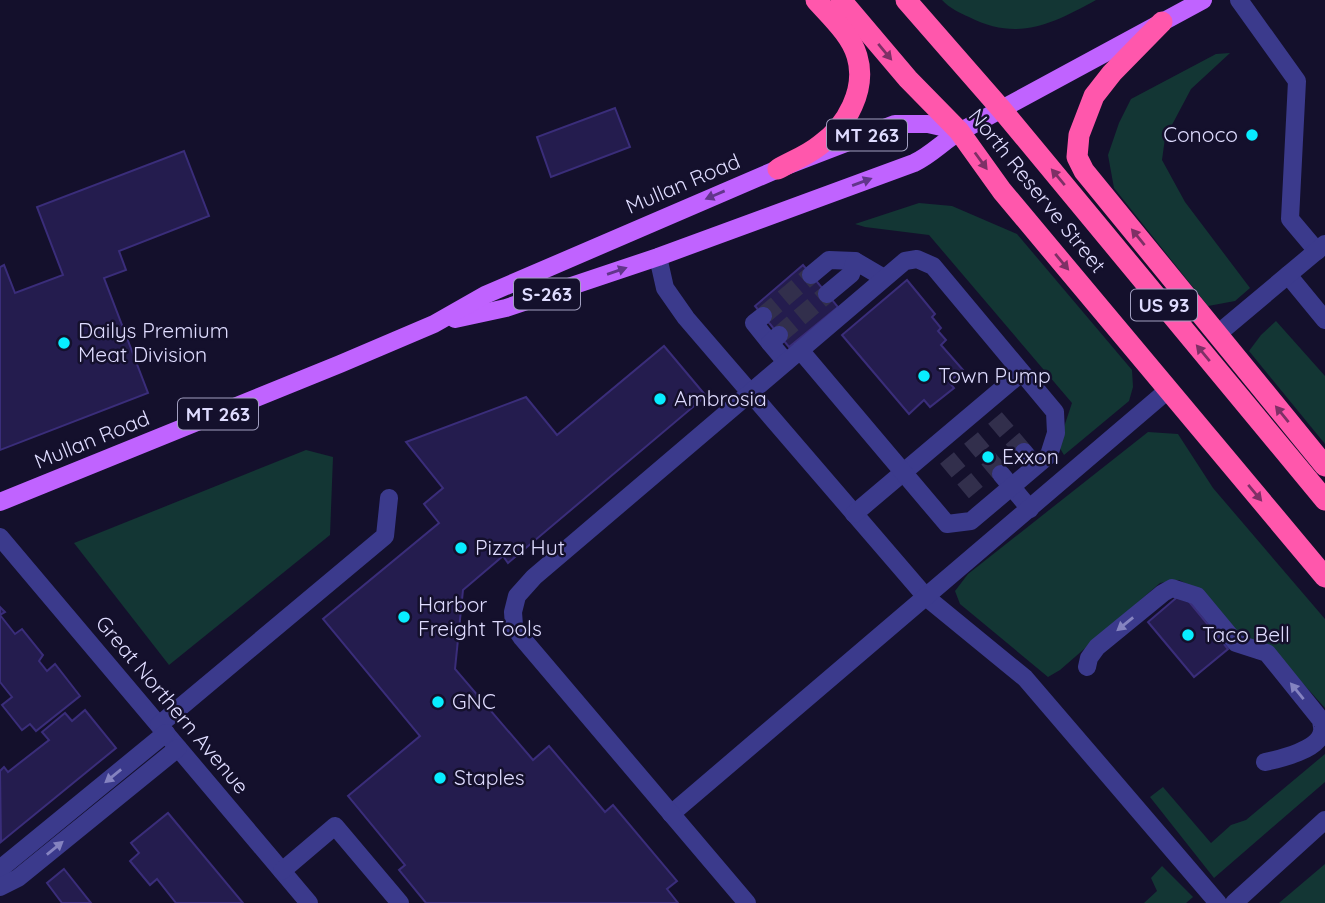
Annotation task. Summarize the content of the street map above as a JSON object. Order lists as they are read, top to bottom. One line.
{"streets":{"highway":["North Reserve Street","US 93"],"main road":["MT 263","Mullan Road","S-263"],"street":["Great Northern Avenue"]},"crossings":[["Mullan Road","North Reserve Street"]],"places":["Conoco","Dailys Premium Meat Division","Town Pump","Ambrosia","Exxon","Pizza Hut","Harbor Freight Tools","Taco Bell","GNC","Staples"]}
